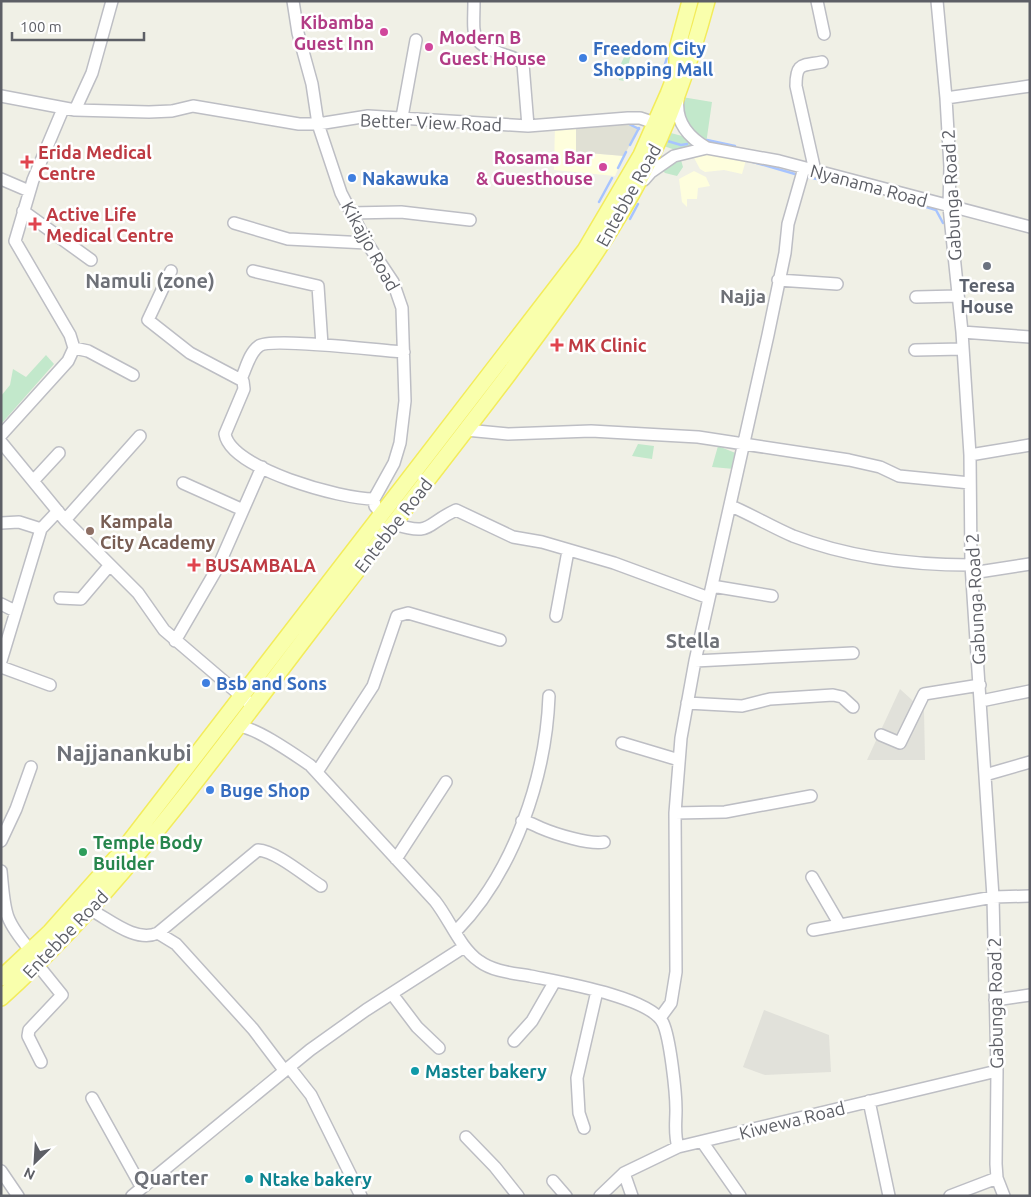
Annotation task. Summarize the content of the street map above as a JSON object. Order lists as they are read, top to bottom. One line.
{"streets":{"main road":["Entebbe Road"],"street":["Better View Road","Nyanama Road","Gabunga Road 2","Kikajjo Road","Kiwewa Road"]},"crossings":[["Better View Road","Entebbe Road"],["Better View Road","Kikajjo Road"],["Nyanama Road","Entebbe Road"],["Nyanama Road","Gabunga Road 2"],["Gabunga Road 2","Kiwewa Road"]],"districts":["Namuli (zone)","Najja","Stella","Najjanankubi","Quarter"],"places":{"other":["Kibamba Guest Inn","Modern B Guest House","Freedom City Shopping Mall","Rosama Bar & Guesthouse","Nakawuka","Teresa House","Kampala City Academy","Bsb and Sons","Buge Shop","Temple Body Builder","Master bakery","Ntake bakery"],"health":["Erida Medical Centre","Active Life Medical Centre","MK Clinic","BUSAMBALA"]},"scale_bar":"100 m","north":"bottom left"}
